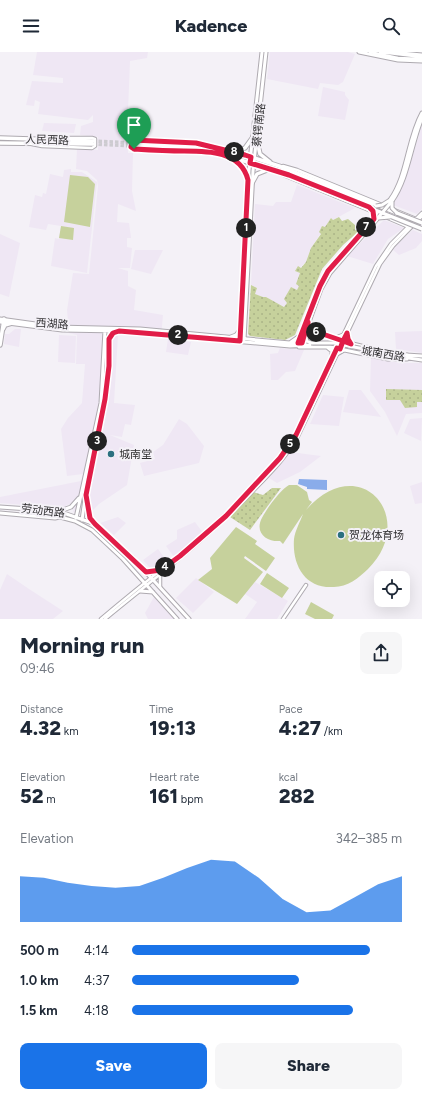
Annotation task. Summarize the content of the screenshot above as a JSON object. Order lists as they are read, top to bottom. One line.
{"streets":{"main road":["蔡锷南路","人民西路","西湖路","城南西路","劳动西路"]},"crossings":[["蔡锷南路","城南西路"],["西湖路","城南西路"]],"places":["城南堂","贺龙体育场"],"page":{"header":"Kadence","pins":["8","7","1","6","2","3","5","4"],"heading":["Morning run","09:46"],"stats":[["Distance","4.32 km"],["Time","19:13"],["Pace","4:27 /km"],["Elevation","52 m"],["Heart rate","161 bpm"],["kcal","282"]],"chart":["Elevation","342–385 m"],"list":[{"name":"500 m","note":"4:14"},{"name":"1.0 km","note":"4:37"},{"name":"1.5 km","note":"4:18"}],"buttons":["Save","Share"]}}
